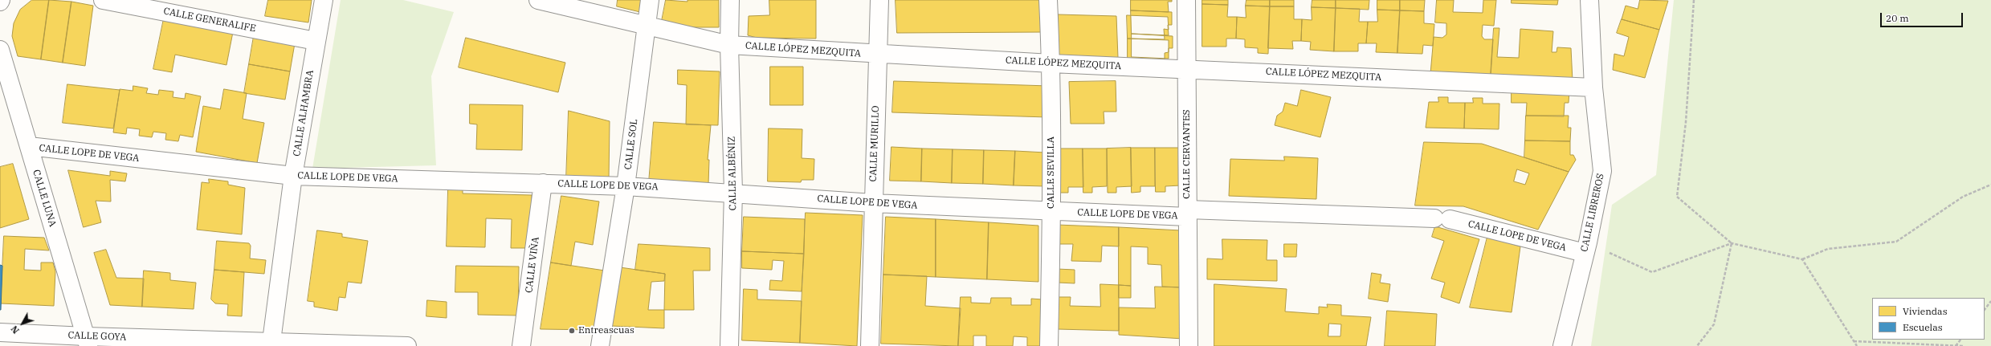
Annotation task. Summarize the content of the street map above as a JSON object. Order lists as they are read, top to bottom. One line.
{"streets":{"street":["CALLE GENERALIFE","CALLE LÓPEZ MEZQUITA","CALLE ALHAMBRA","CALLE MURILLO","CALLE SOL","CALLE LOPE DE VEGA","CALLE CERVANTES","CALLE SEVILLA","CALLE ALBÉNIZ","CALLE LUNA","CALLE LIBREROS","CALLE VIÑA","CALLE GOYA"]},"crossings":[["CALLE GENERALIFE","CALLE ALHAMBRA"],["CALLE LÓPEZ MEZQUITA","CALLE MURILLO"],["CALLE LÓPEZ MEZQUITA","CALLE SOL"],["CALLE LÓPEZ MEZQUITA","CALLE CERVANTES"],["CALLE LÓPEZ MEZQUITA","CALLE SEVILLA"],["CALLE LÓPEZ MEZQUITA","CALLE ALBÉNIZ"],["CALLE LÓPEZ MEZQUITA","CALLE LIBREROS"],["CALLE ALHAMBRA","CALLE LOPE DE VEGA"],["CALLE ALHAMBRA","CALLE GOYA"],["CALLE MURILLO","CALLE LOPE DE VEGA"],["CALLE SOL","CALLE LOPE DE VEGA"],["CALLE LOPE DE VEGA","CALLE CERVANTES"],["CALLE LOPE DE VEGA","CALLE SEVILLA"],["CALLE LOPE DE VEGA","CALLE ALBÉNIZ"],["CALLE LOPE DE VEGA","CALLE LUNA"],["CALLE LOPE DE VEGA","CALLE LIBREROS"],["CALLE LOPE DE VEGA","CALLE VIÑA"],["CALLE LUNA","CALLE GOYA"]],"places":["Entreascuas"],"legend":["Viviendas","Escuelas"],"scale_bar":"20 m","north":"bottom left"}
